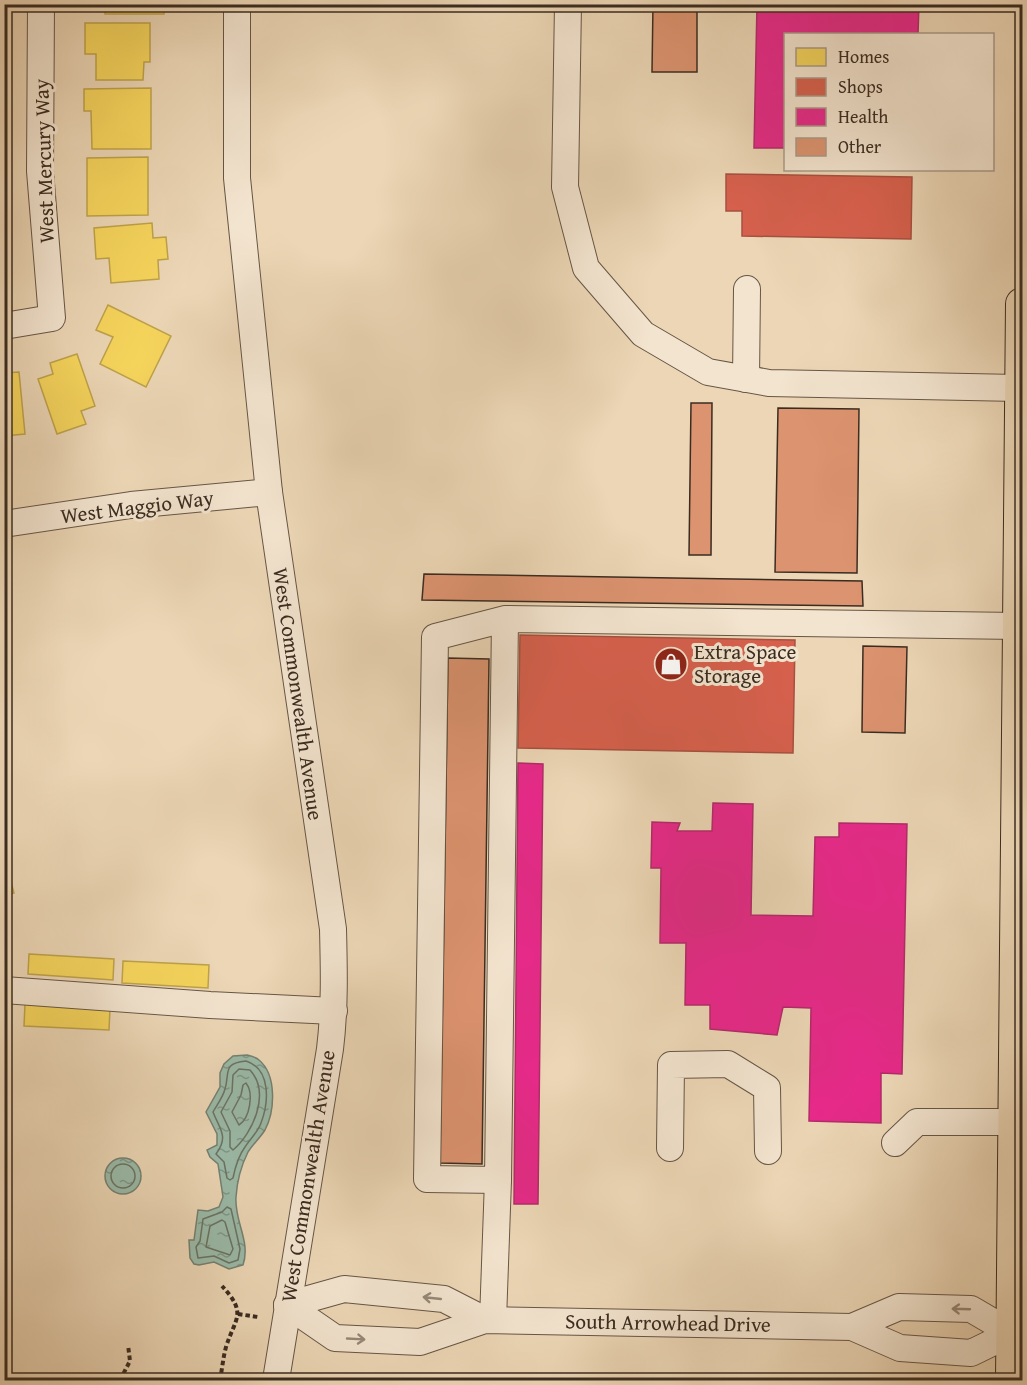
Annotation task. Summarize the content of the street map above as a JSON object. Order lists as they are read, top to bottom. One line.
{"streets":{"street":["West Mercury Way","West Maggio Way","West Commonwealth Avenue","South Arrowhead Drive"]},"crossings":[["West Maggio Way","West Commonwealth Avenue"],["West Commonwealth Avenue","South Arrowhead Drive"]],"places":{"shop":["Extra Space Storage"]},"legend":["Homes","Shops","Health","Other"]}
